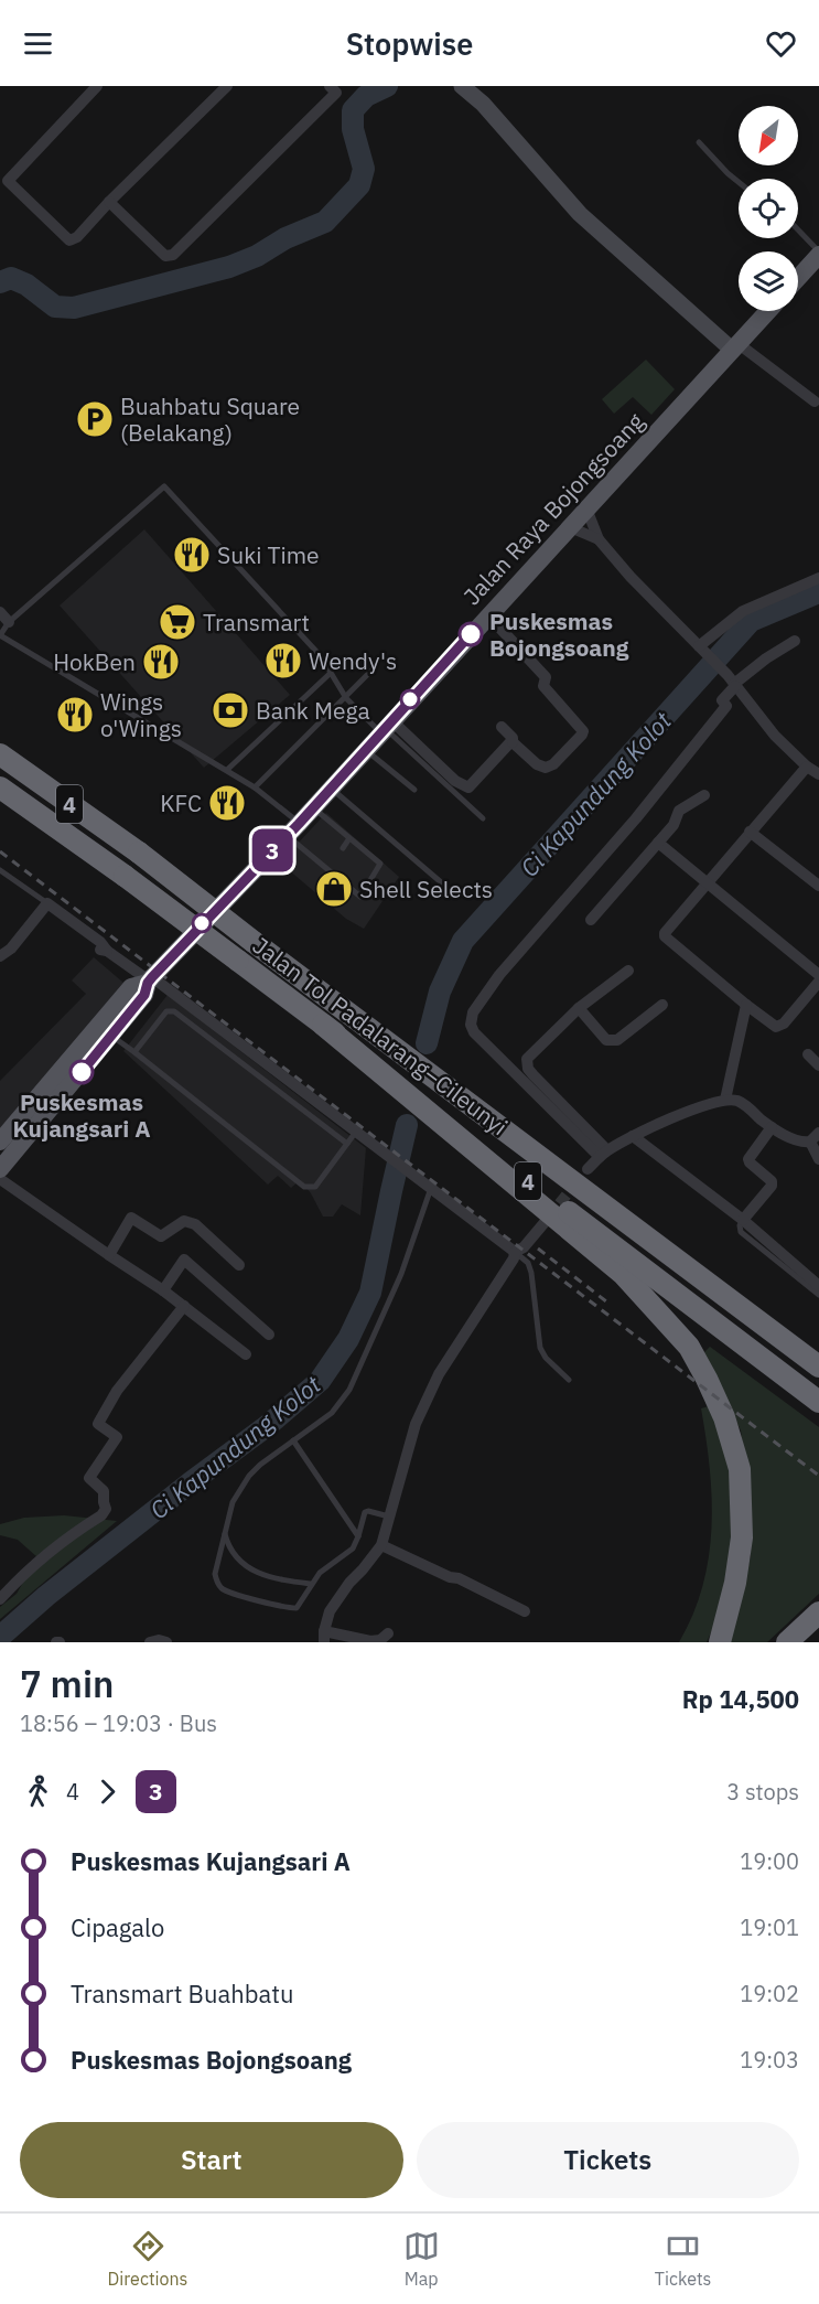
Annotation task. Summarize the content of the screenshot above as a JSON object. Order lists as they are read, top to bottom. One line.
{"streets":{"highway":["4","Jalan Tol Padalarang–Cileunyi"],"main road":["Jalan Raya Bojongsoang"]},"water":["Ci Kapundung Kolot"],"places":{"parking":["Buahbatu Square (Belakang)"],"restaurant":["Suki Time","Wendy's","HokBen","Wings o'Wings","KFC"],"supermarket":["Transmart"],"other":["Puskesmas Bojongsoang","Puskesmas Kujangsari A"],"bank":["Bank Mega"],"shop":["Shell Selects"]},"lines":["bus line 3"],"north":"bottom left","page":{"header":"Stopwise","on_map":"3","heading":["7 min","18:56 – 19:03 · Bus","Rp 14,500"],"legs":["4","3","3 stops"],"list":[{"name":"Puskesmas Kujangsari A","value":"19:00"},{"name":"Cipagalo","value":"19:01"},{"name":"Transmart Buahbatu","value":"19:02"},{"name":"Puskesmas Bojongsoang","value":"19:03"}],"buttons":["Start","Tickets"],"tabs":["Directions","Map","Tickets"]}}
